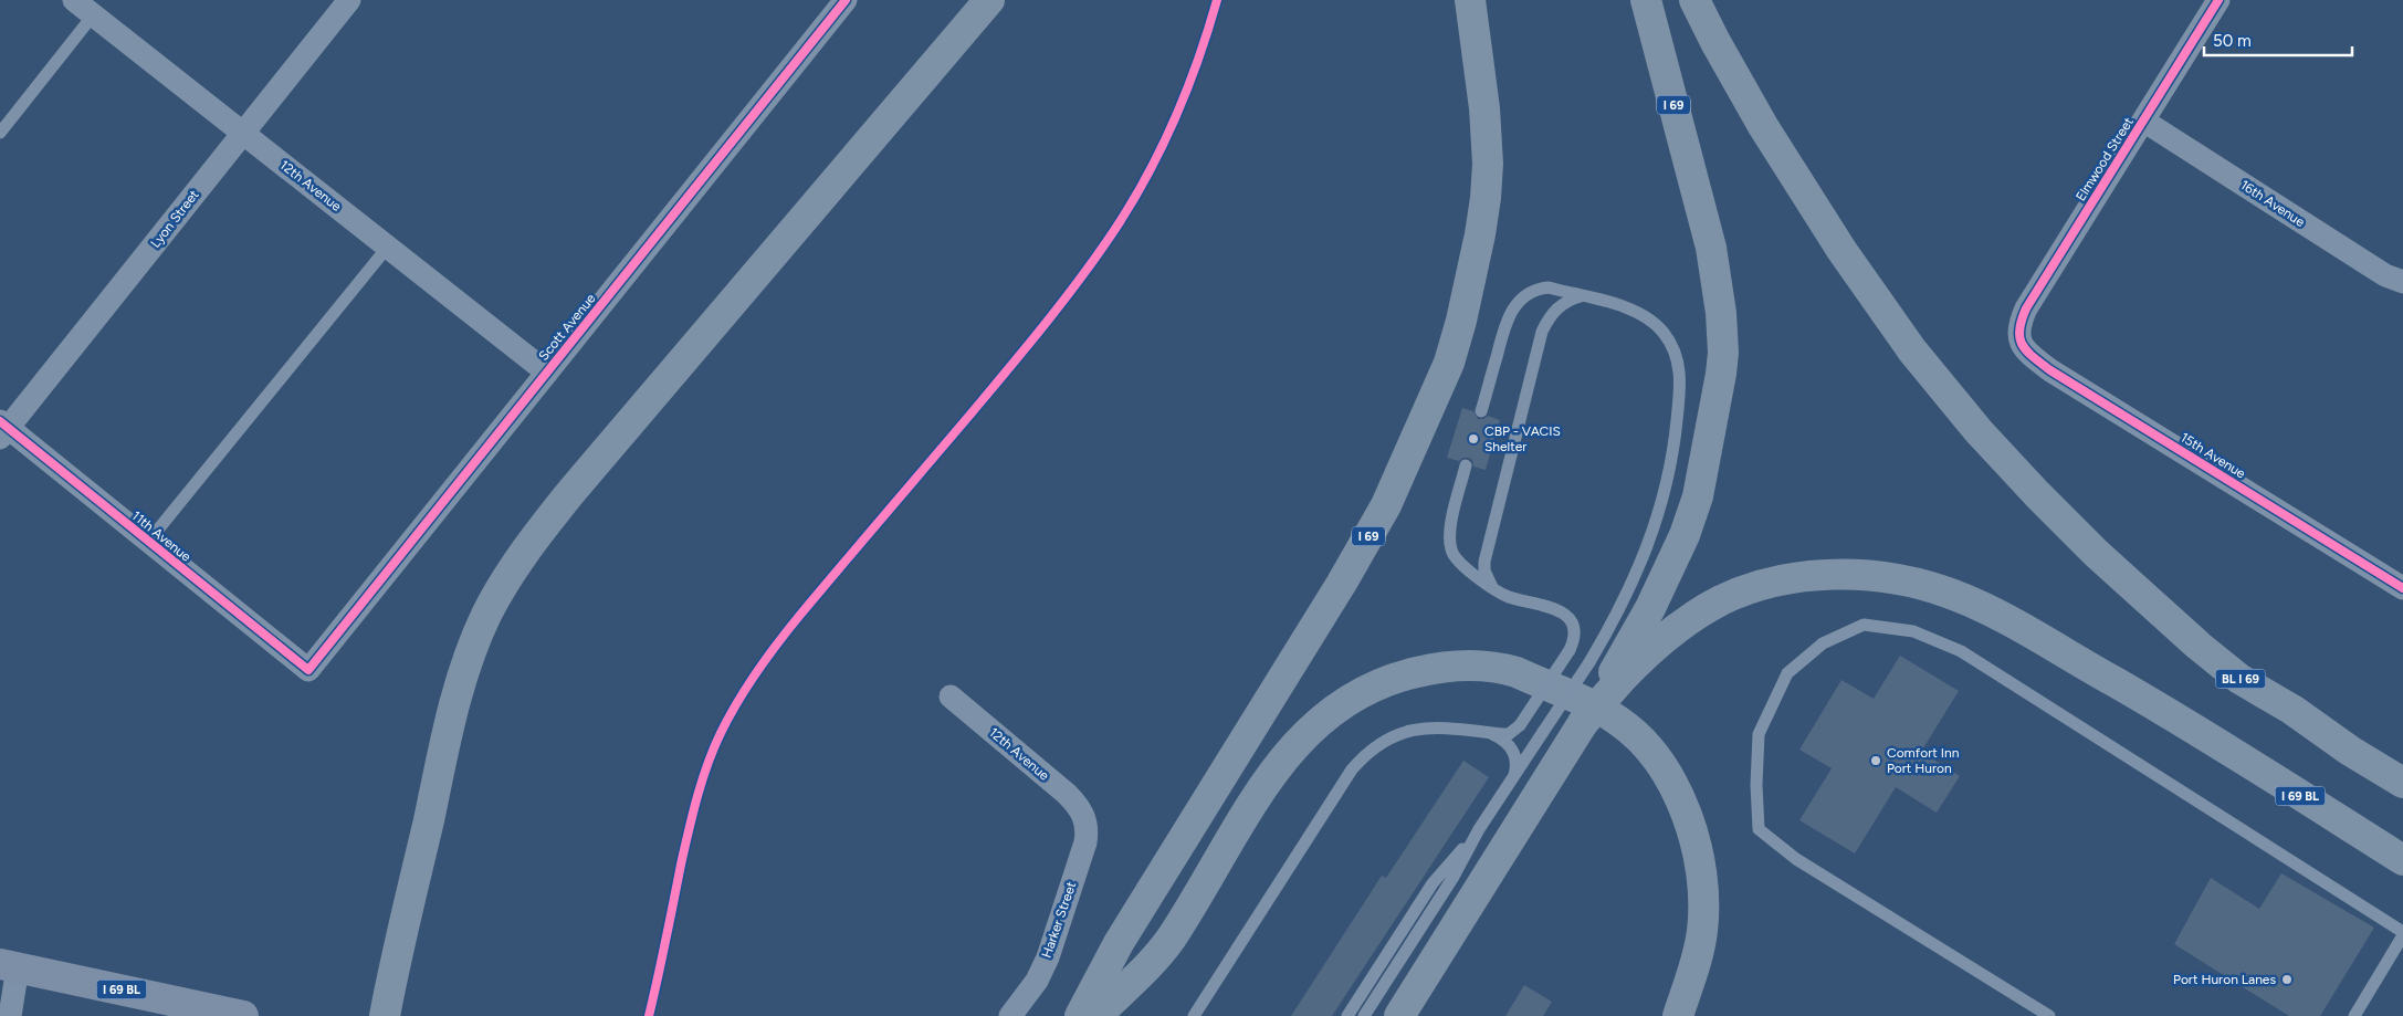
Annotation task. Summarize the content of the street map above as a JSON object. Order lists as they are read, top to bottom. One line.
{"streets":{"highway":["I 69","BL I 69","I 69 BL"],"street":["Elmwood Street","12th Avenue","16th Avenue","Lyon Street","Scott Avenue","15th Avenue","11th Avenue","Harker Street"]},"crossings":[["I 69","I 69 BL"],["Elmwood Street","16th Avenue"],["Elmwood Street","15th Avenue"],["12th Avenue","Lyon Street"],["12th Avenue","Scott Avenue"],["12th Avenue","Harker Street"],["Lyon Street","11th Avenue"],["Scott Avenue","11th Avenue"]],"places":["CBP - VACIS Shelter","Comfort Inn Port Huron","Port Huron Lanes"],"scale_bar":"50 m"}
